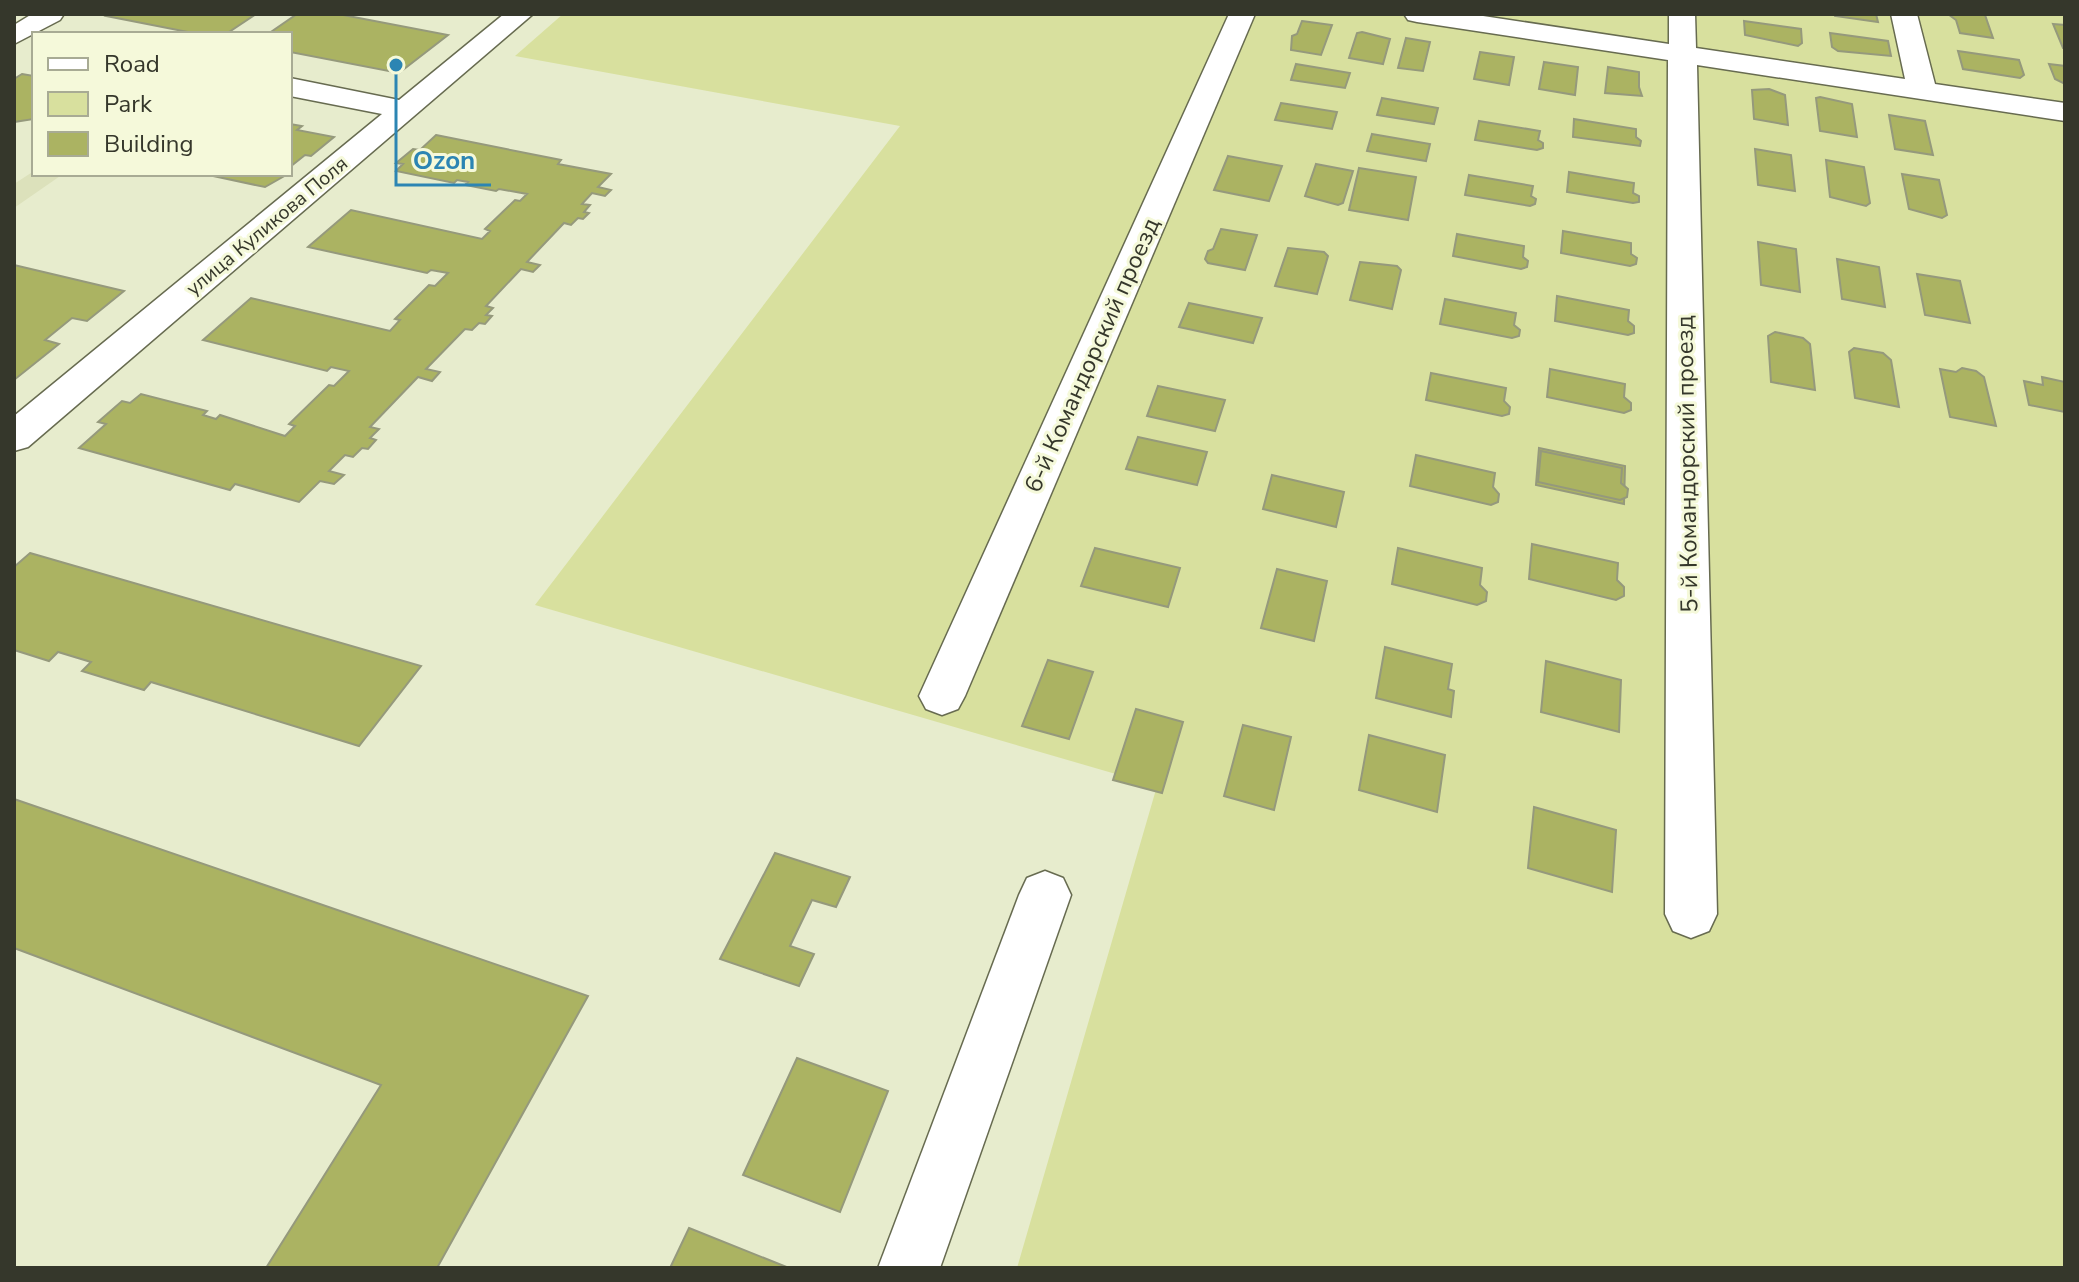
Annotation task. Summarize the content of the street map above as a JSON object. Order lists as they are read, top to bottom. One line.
{"streets":{"street":["улица Куликова Поля","6-й Командорский проезд","5-й Командорский проезд"]},"places":["Ozon"],"legend":["Road","Park","Building"]}
